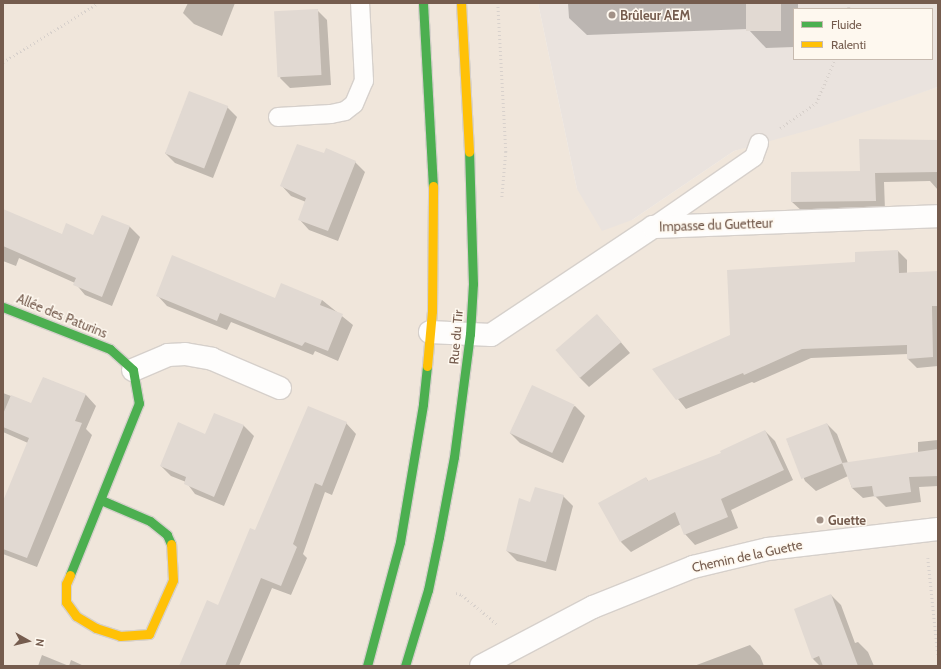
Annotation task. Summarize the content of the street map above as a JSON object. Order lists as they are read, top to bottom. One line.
{"streets":{"main road":["Allée des Paturins","Rue du Tir"],"street":["Impasse du Guetteur","Chemin de la Guette"]},"crossings":[["Impasse du Guetteur","Rue du Tir"]],"places":["Brûleur AEM","Guette"],"legend":["Fluide","Ralenti"],"north":"right"}
